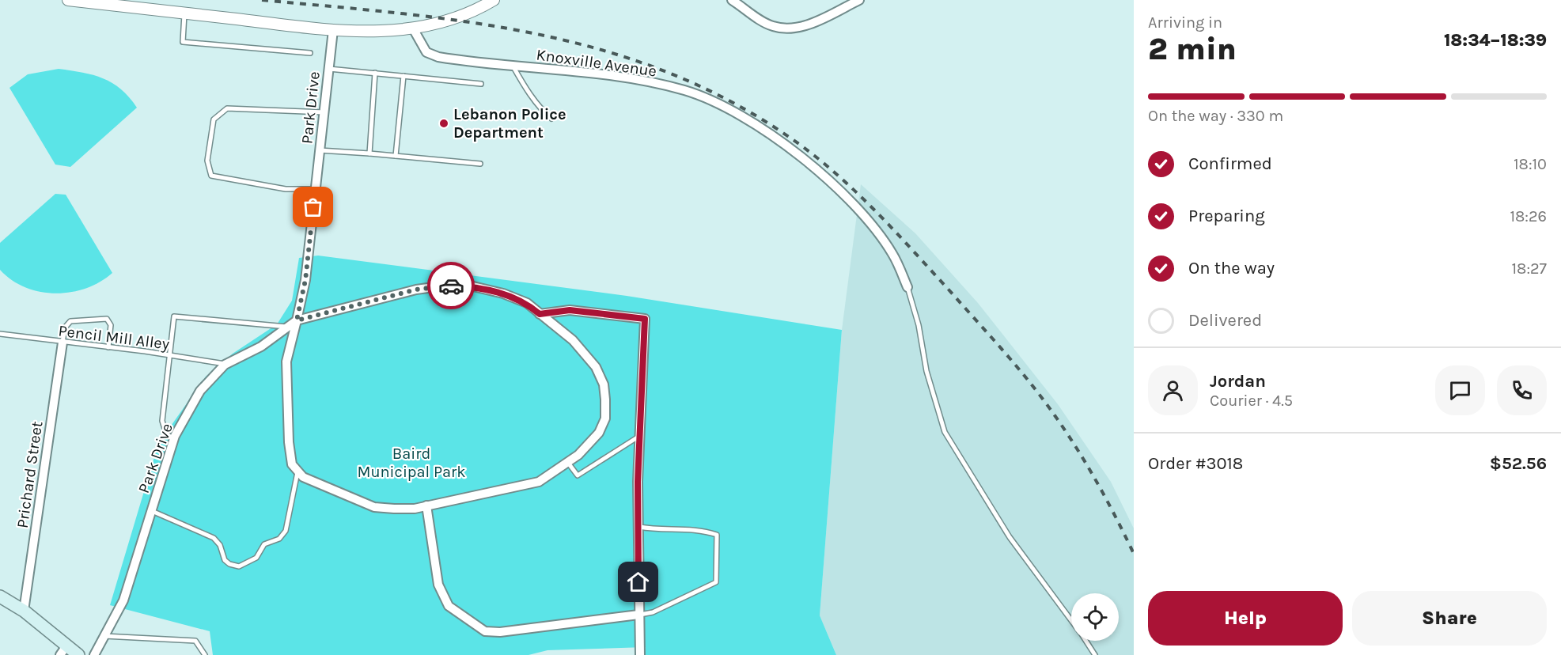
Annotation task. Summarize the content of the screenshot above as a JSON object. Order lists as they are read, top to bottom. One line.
{"streets":{"street":["Knoxville Avenue","Park Drive","Prichard Street"],"lane":["Pencil Mill Alley"]},"crossings":[["Park Drive","Pencil Mill Alley"],["Pencil Mill Alley","Prichard Street"]],"parks":["Baird Municipal Park"],"places":["Lebanon Police Department"],"page":{"heading":["2 min","Arriving in","18:34–18:39"],"panel":["Jordan","Courier · 4.5","Order #3018","$52.56"],"bar":"On the way · 330 m","list":[["Confirmed","18:10"],["Preparing","18:26"],["On the way","18:27"],"Delivered"],"buttons":["Help","Share"]}}
